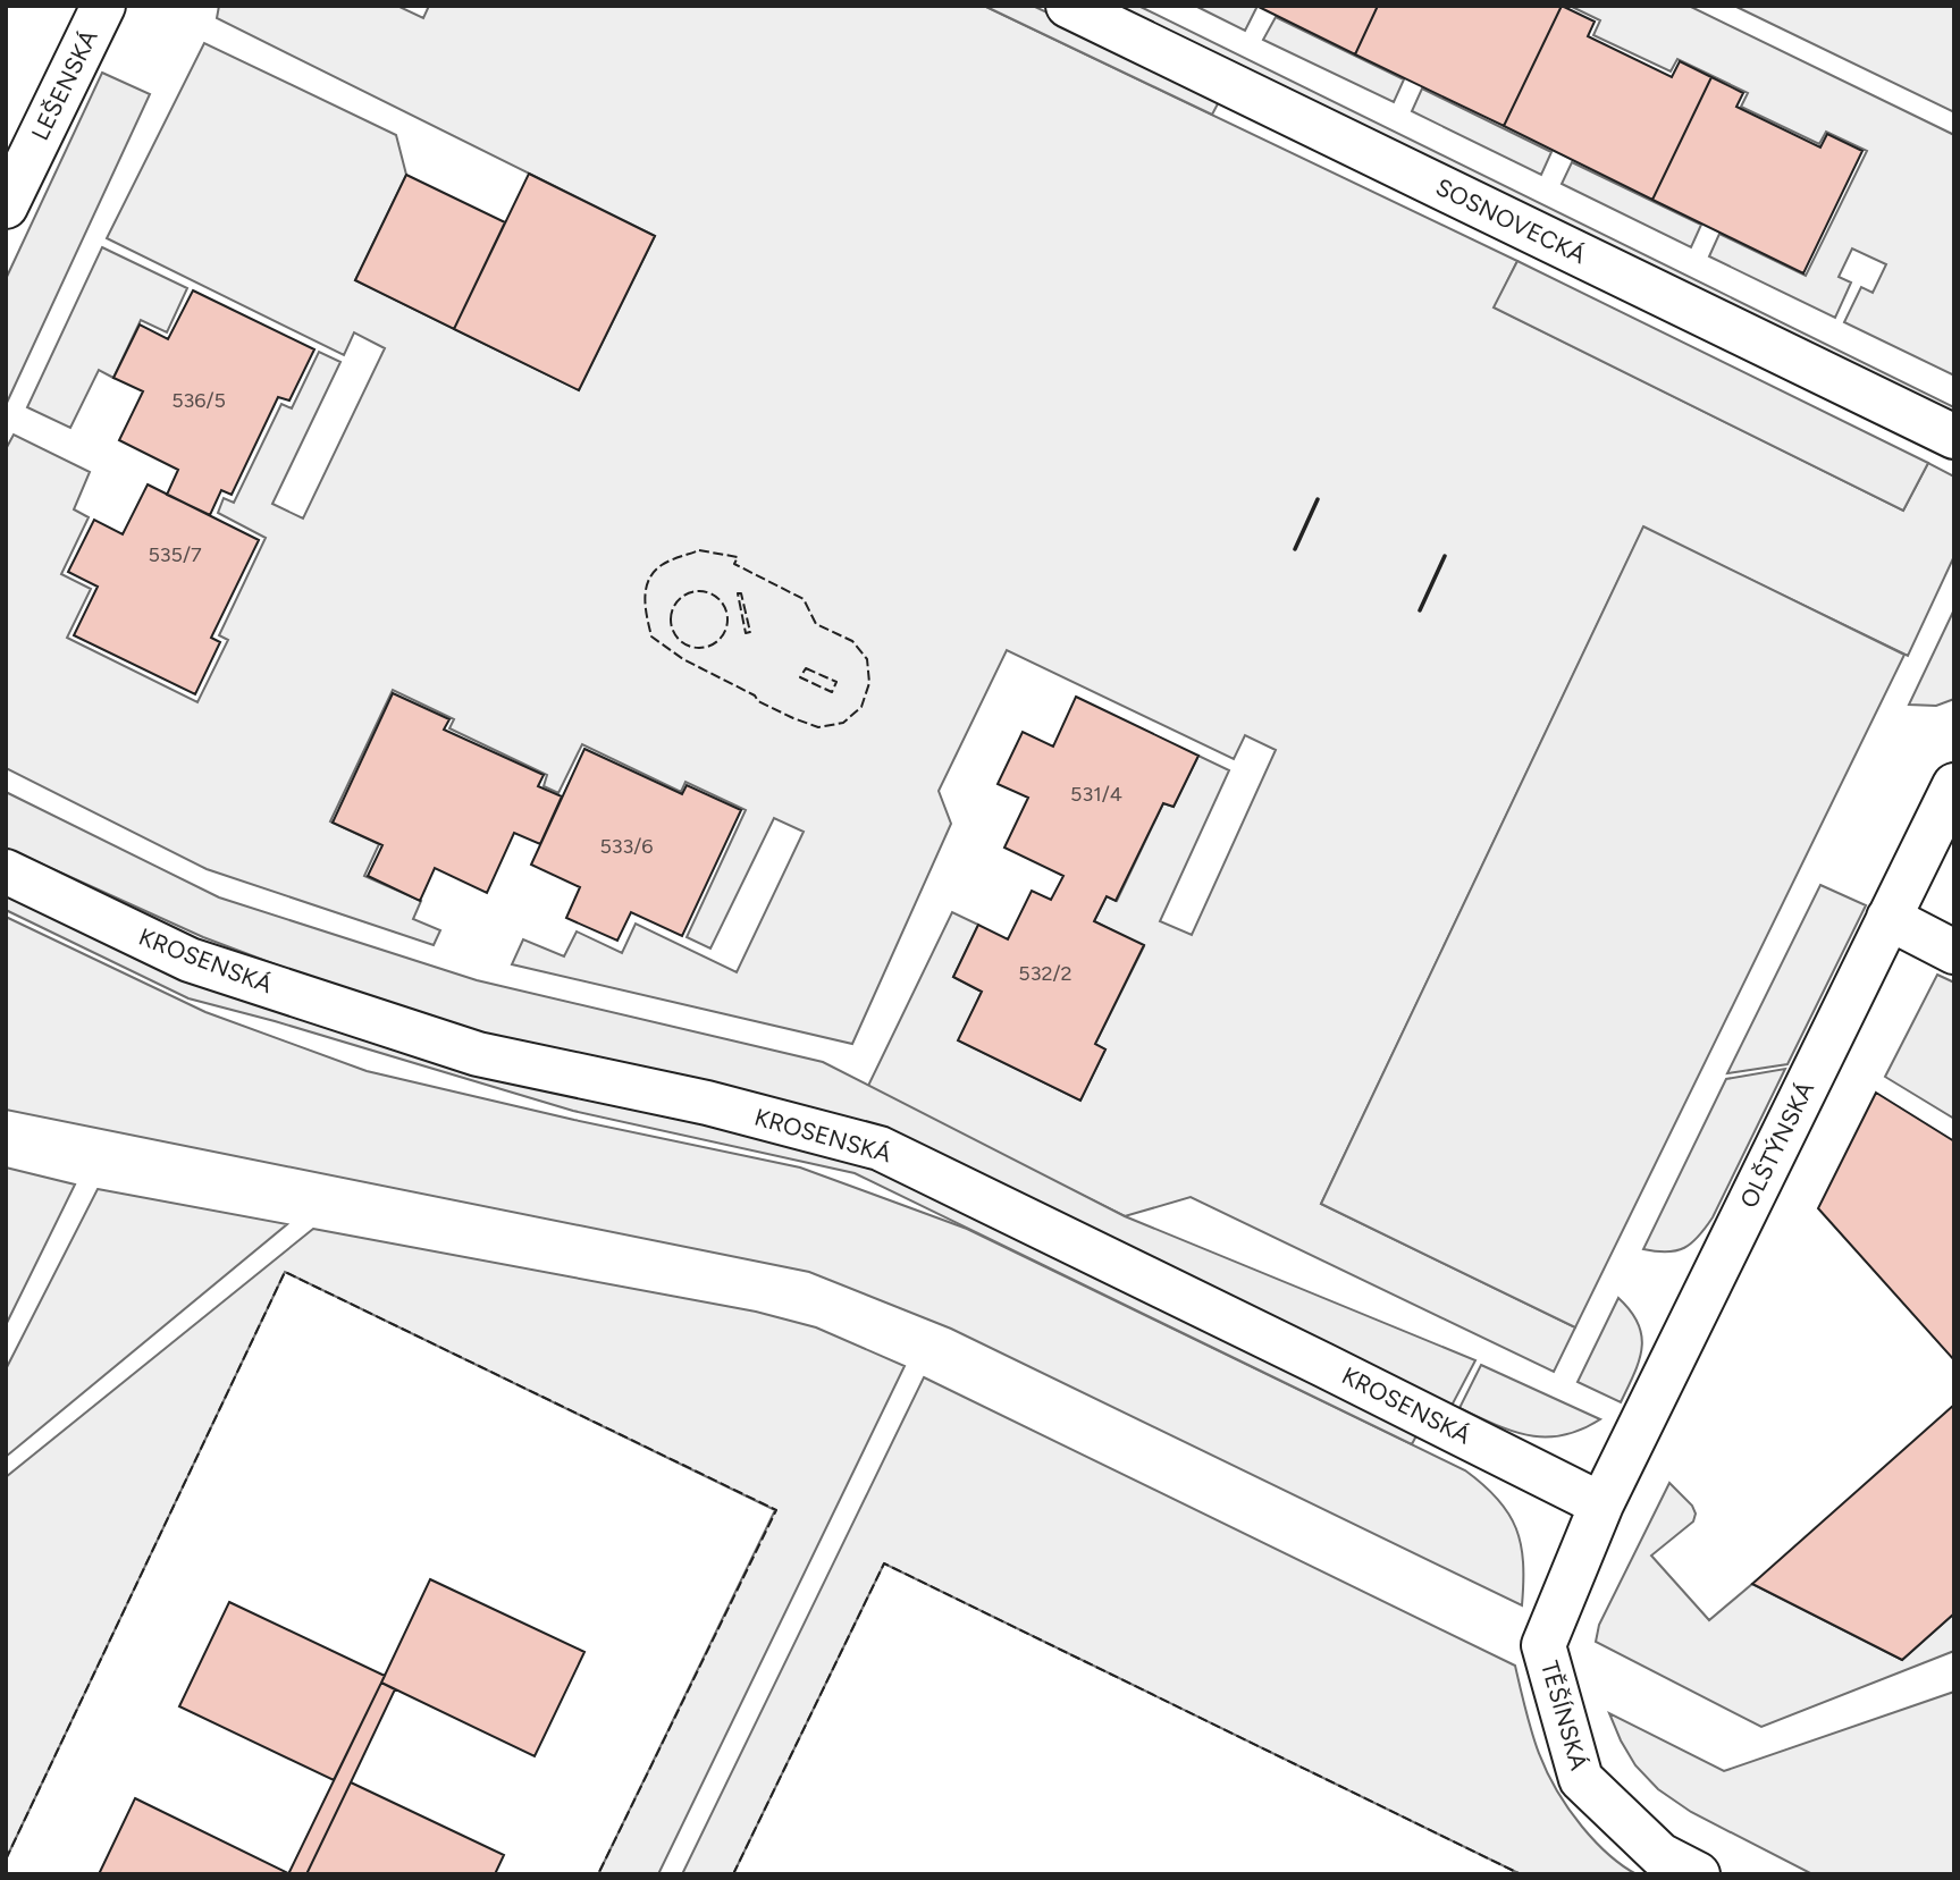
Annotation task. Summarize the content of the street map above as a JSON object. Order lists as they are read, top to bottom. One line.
{"streets":{"street":["LEŠENSKÁ","SOSNOVECKÁ","KROSENSKÁ","OLŠTÝNSKÁ","TĚŠÍNSKÁ"]},"crossings":[["KROSENSKÁ","OLŠTÝNSKÁ"],["OLŠTÝNSKÁ","TĚŠÍNSKÁ"]],"house_numbers":["536/5","535/7","531/4","533/6","532/2"]}
